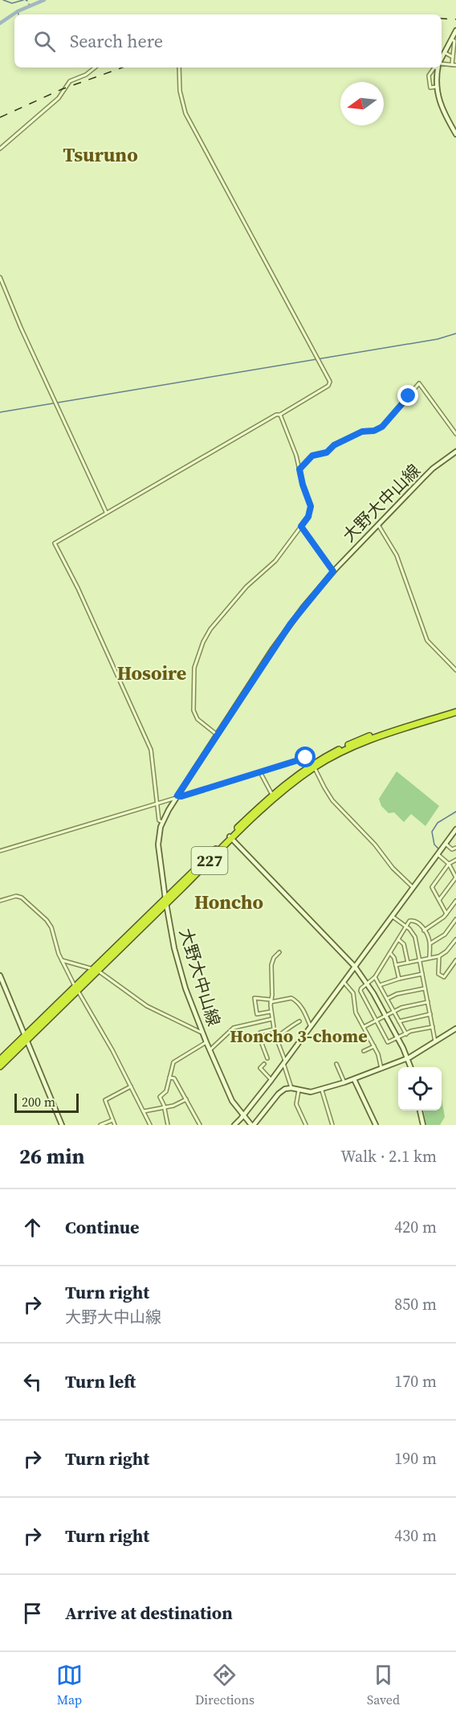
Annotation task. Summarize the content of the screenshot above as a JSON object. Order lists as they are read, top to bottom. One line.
{"streets":{"highway":["227"],"main road":["大野大中山線"]},"crossings":[["大野大中山線","227"]],"districts":["Tsuruno","Hosoire","Honcho","Honcho 3-chome"],"scale_bar":"200 m","north":"left","page":{"search":"Search here","scale":"200 m","heading":["26 min","Walk · 2.1 km"],"list":[["Continue","420 m"],["Turn right","大野大中山線","850 m"],["Turn left","170 m"],["Turn right","190 m"],["Turn right","430 m"],"Arrive at destination"],"nav":["Map","Directions","Saved"]}}
